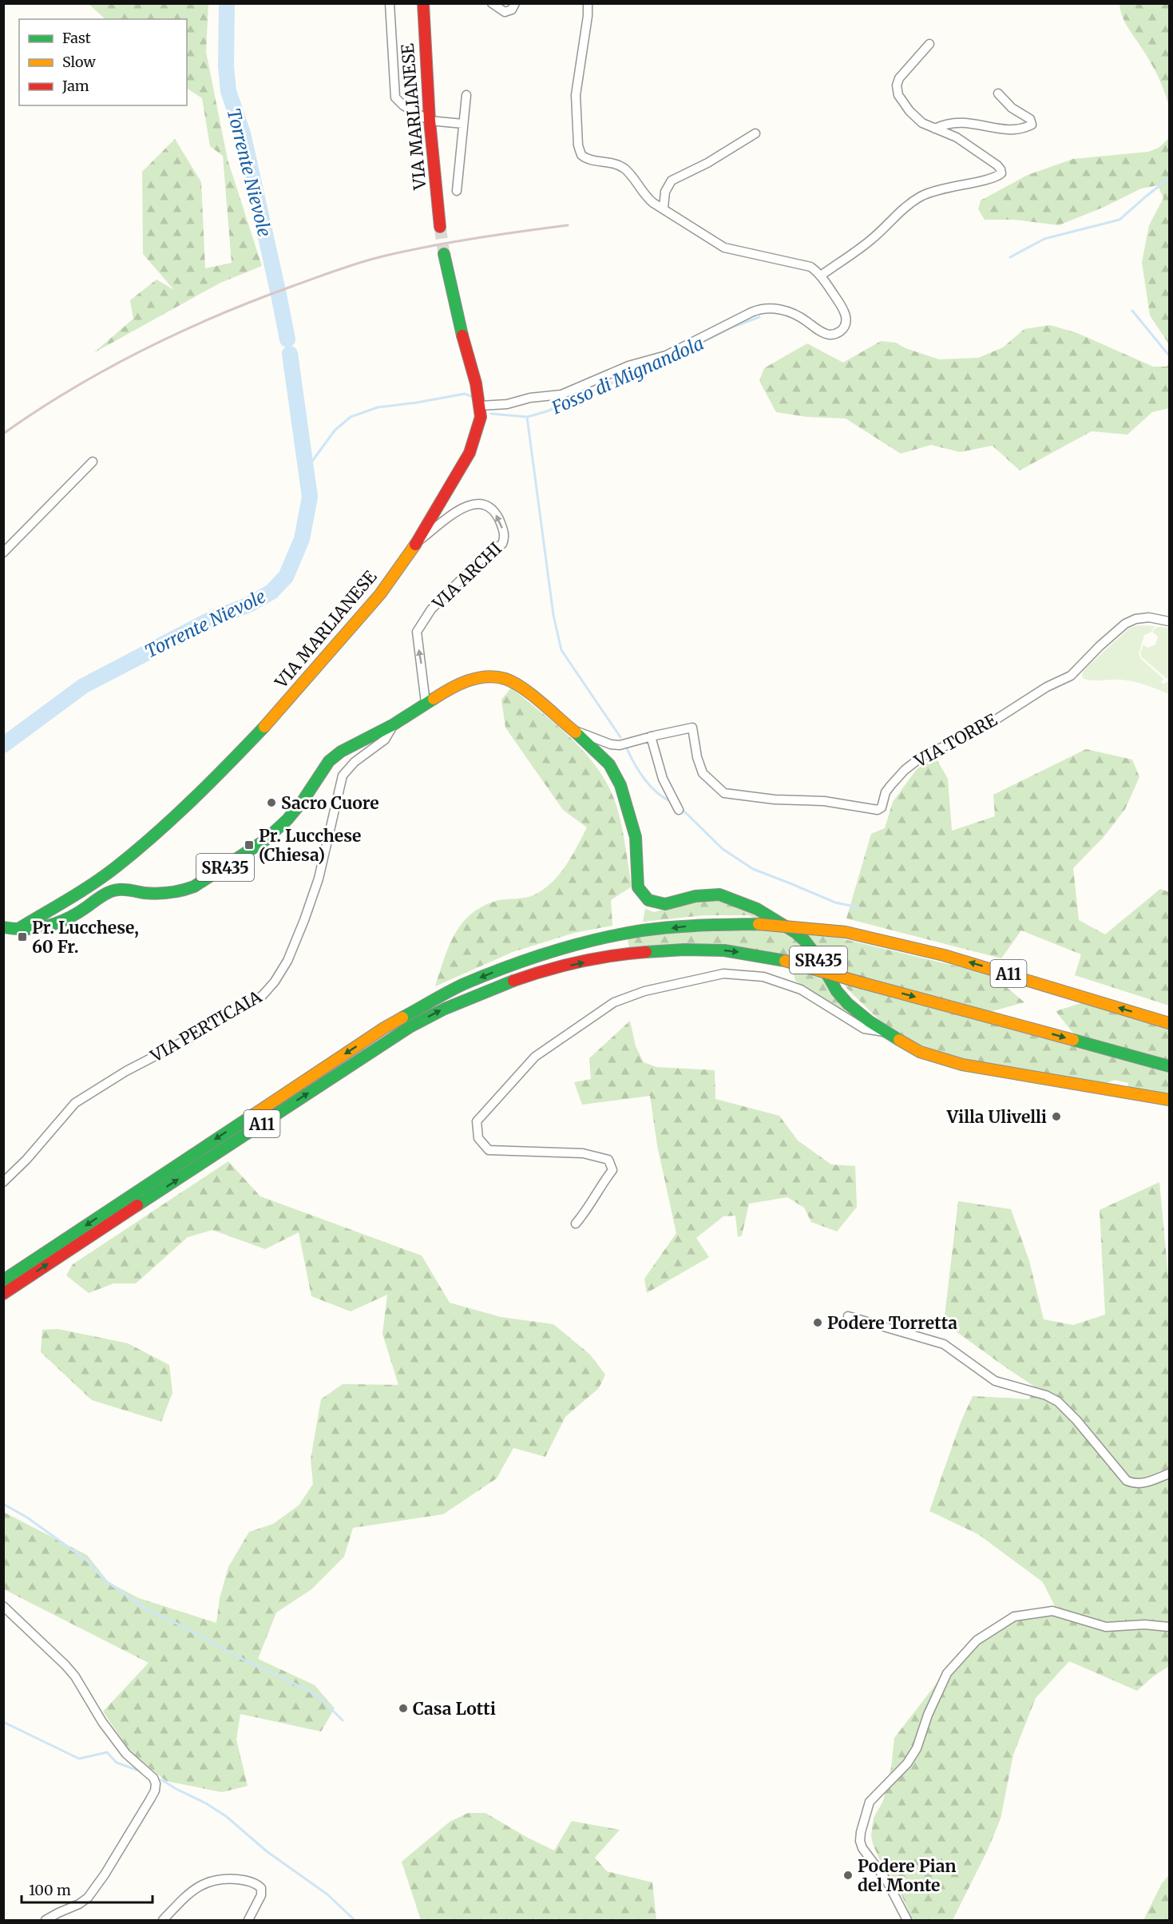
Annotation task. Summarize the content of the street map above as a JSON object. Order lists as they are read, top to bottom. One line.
{"streets":{"main road":["VIA MARLIANESE","SR435","A11"],"street":["VIA ARCHI","VIA TORRE","VIA PERTICAIA"]},"crossings":[["VIA MARLIANESE","VIA ARCHI"],["VIA MARLIANESE","SR435"],["VIA ARCHI","SR435"],["SR435","VIA PERTICAIA"]],"water":["Torrente Nievole","Fosso di Mignandola"],"places":{"other":["Sacro Cuore","Villa Ulivelli","Podere Torretta","Casa Lotti","Podere Pian del Monte"],"transit":["Pr. Lucchese (Chiesa)","Pr. Lucchese, 60 Fr."]},"legend":["Fast","Slow","Jam"],"scale_bar":"100 m"}
